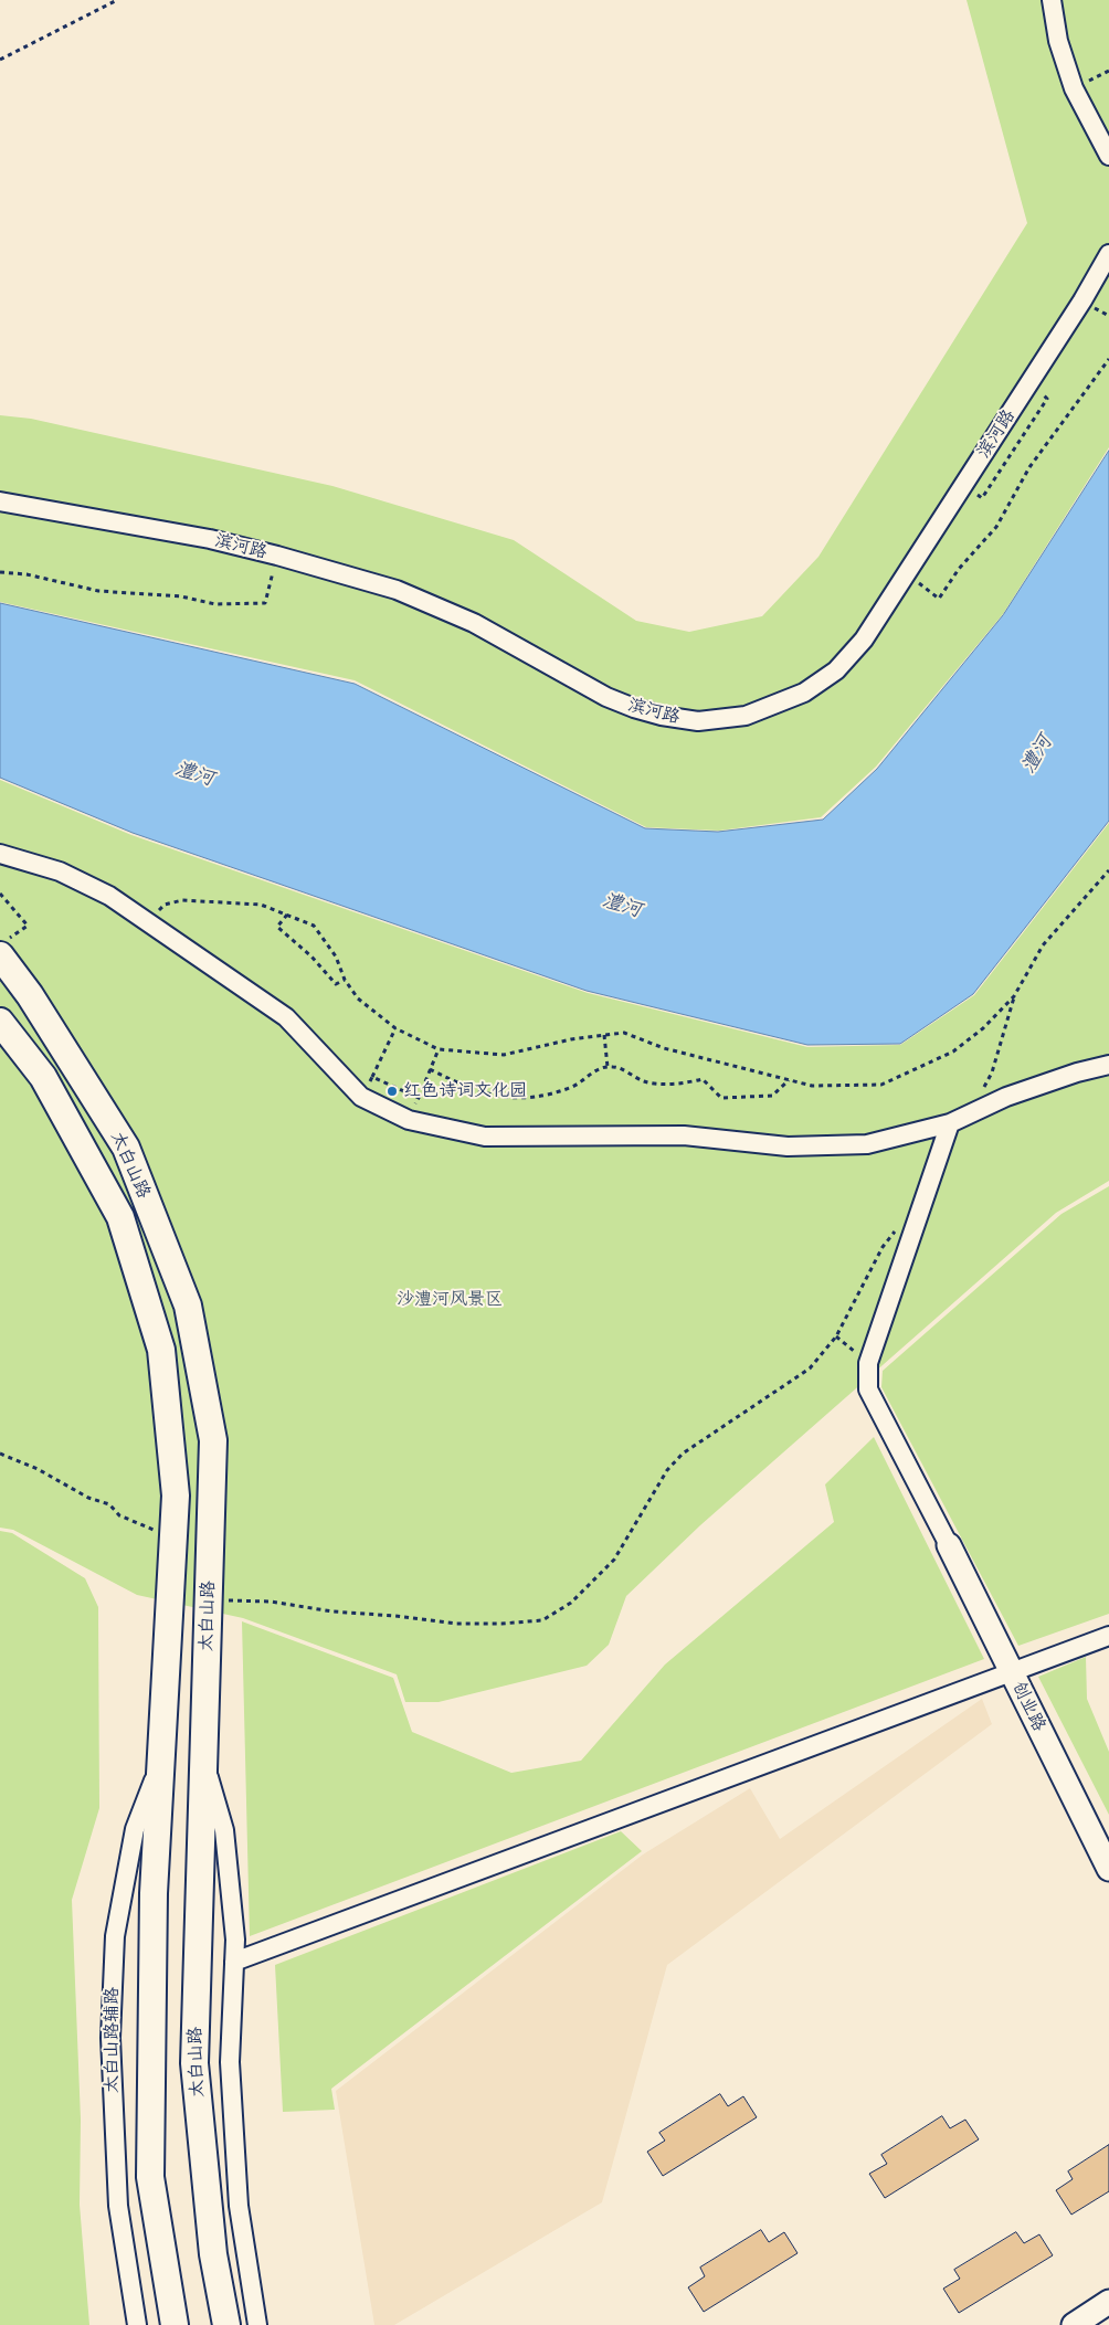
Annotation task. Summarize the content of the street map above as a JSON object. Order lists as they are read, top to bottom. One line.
{"streets":{"main road":["太白山路"],"street":["滨河路","创业路","太白山路辅路"]},"crossings":[["太白山路","太白山路辅路"]],"water":["澧河"],"parks":["沙澧河风景区"],"places":["红色诗词文化园"]}
